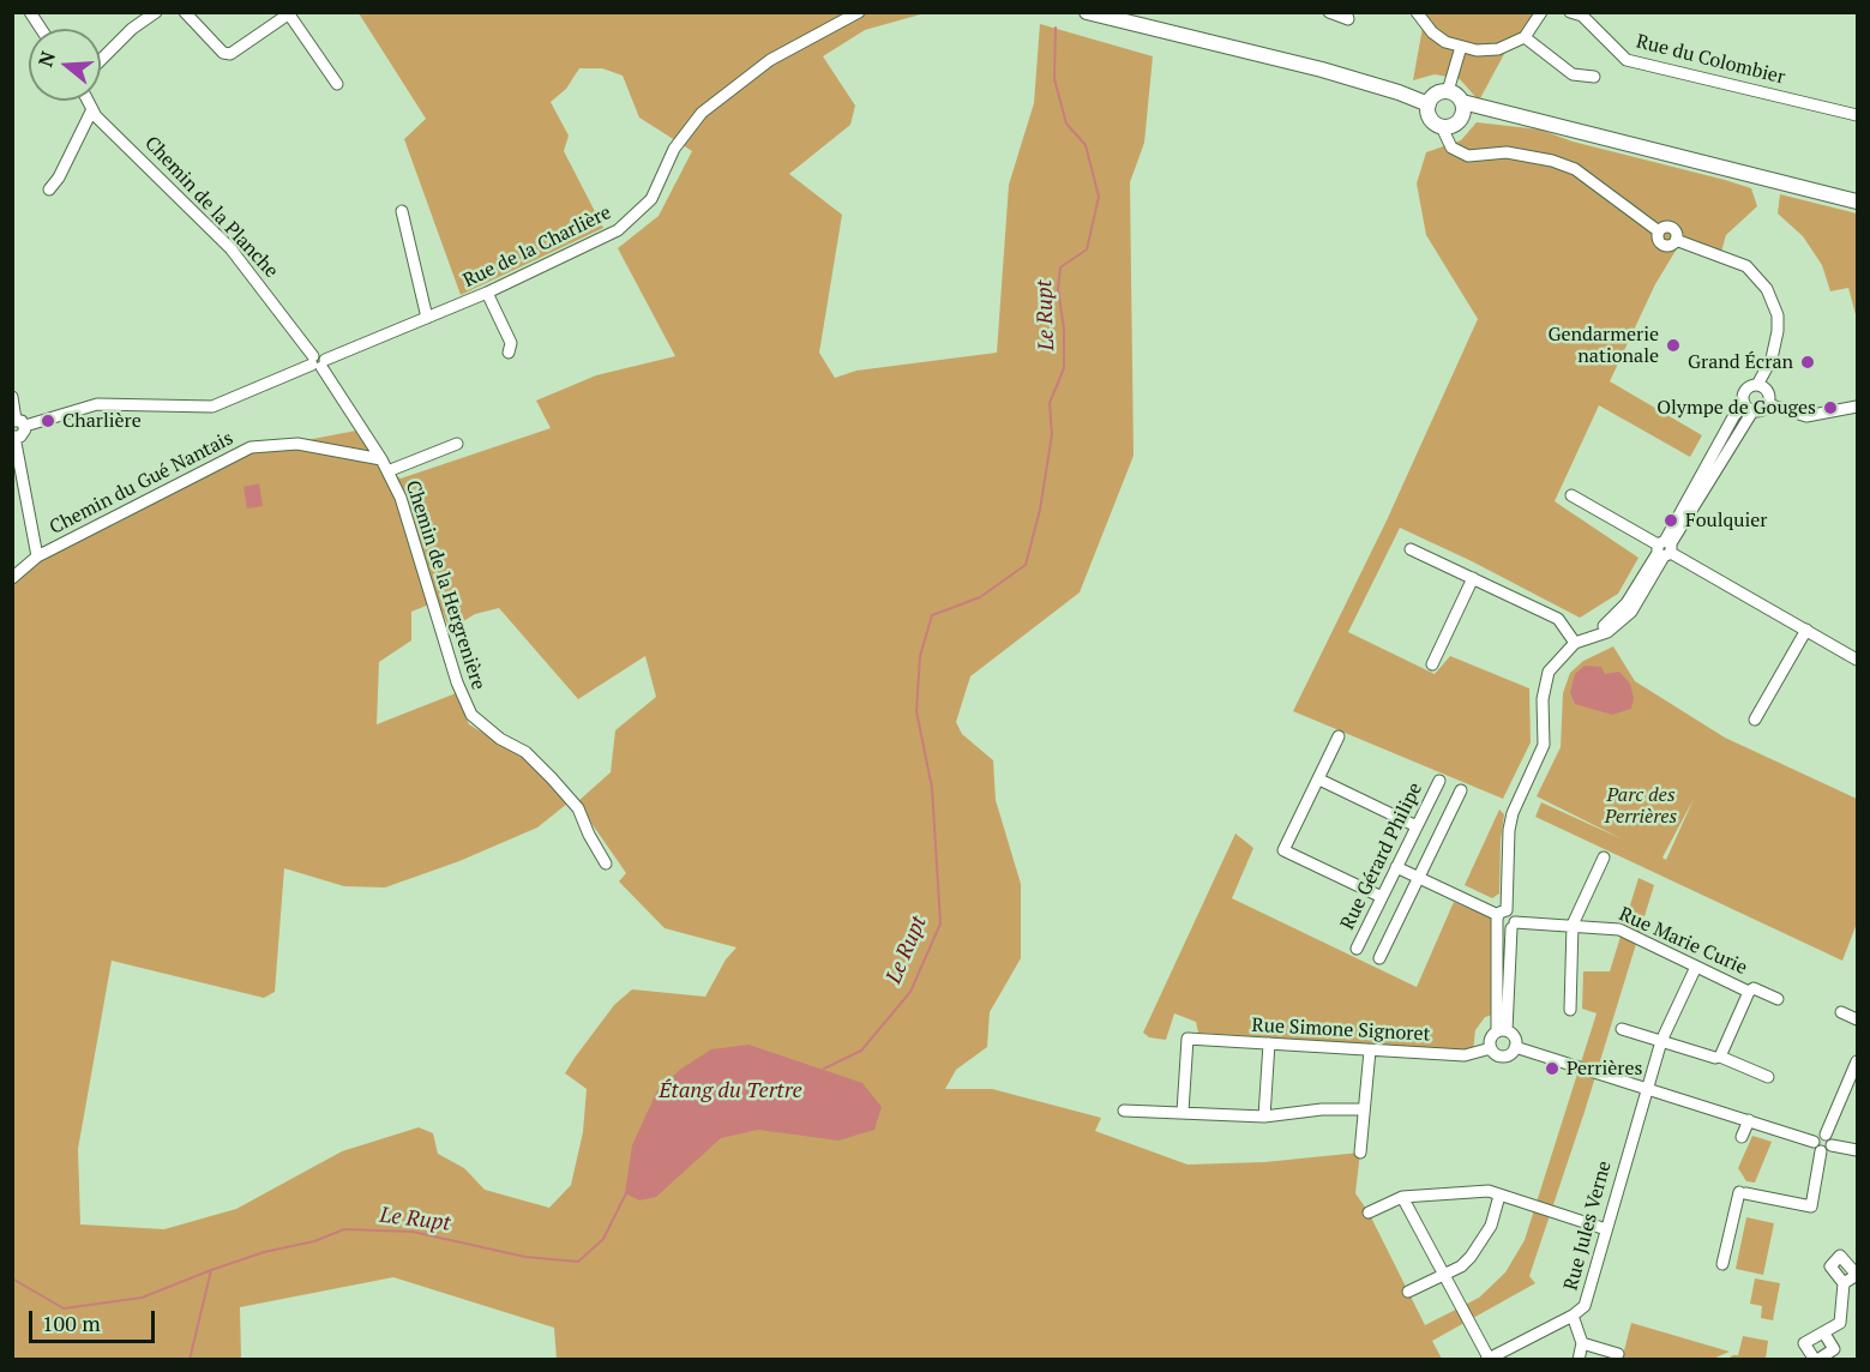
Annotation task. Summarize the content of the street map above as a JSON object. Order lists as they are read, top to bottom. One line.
{"streets":{"street":["Rue du Colombier","Chemin de la Planche","Rue de la Charlière","Chemin du Gué Nantais","Chemin de la Hergrenière","Rue Gérard Philipe","Rue Marie Curie","Rue Simone Signoret","Rue Jules Verne"]},"crossings":[["Chemin de la Planche","Rue de la Charlière"],["Chemin de la Planche","Chemin de la Hergrenière"],["Rue de la Charlière","Chemin de la Hergrenière"],["Chemin du Gué Nantais","Chemin de la Hergrenière"],["Rue Gérard Philipe","Rue Marie Curie"],["Rue Marie Curie","Rue Jules Verne"]],"water":["Le Rupt","Étang du Tertre"],"parks":["Parc des Perrières"],"places":["Gendarmerie nationale","Grand Écran","Olympe de Gouges","Charlière","Foulquier","Perrières"],"scale_bar":"100 m","north":"left"}
